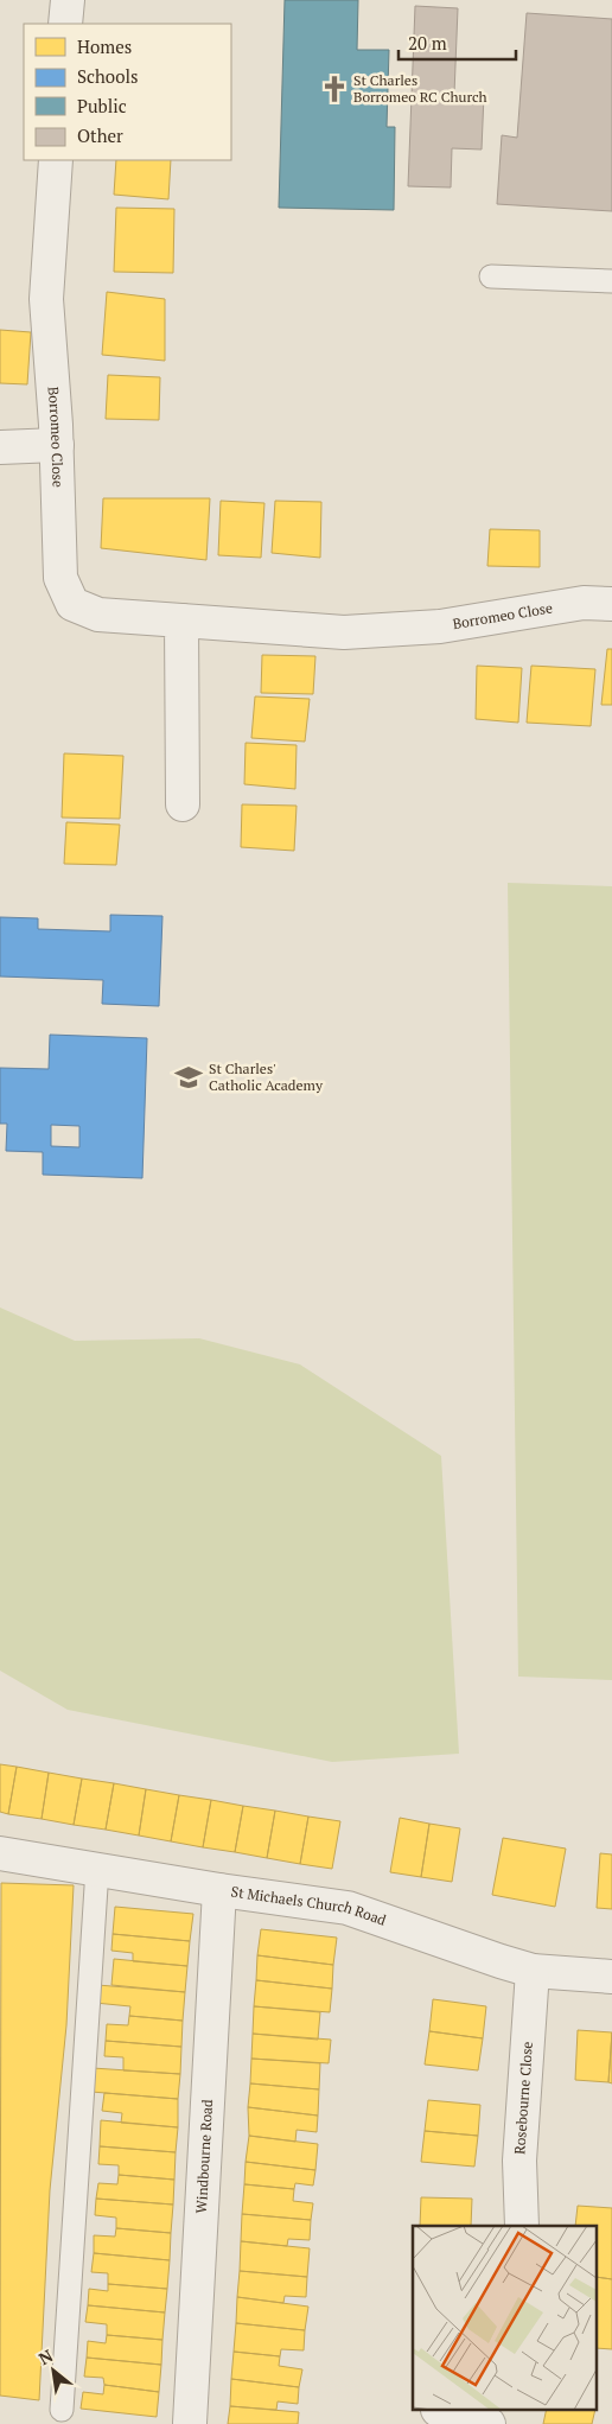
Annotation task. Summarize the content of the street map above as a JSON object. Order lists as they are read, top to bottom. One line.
{"streets":{"street":["Borromeo Close","St Michaels Church Road","Rosebourne Close","Windbourne Road"]},"crossings":[["St Michaels Church Road","Rosebourne Close"],["St Michaels Church Road","Windbourne Road"]],"places":{"church":["St Charles Borromeo RC Church"],"school or university":["St Charles' Catholic Academy"]},"legend":["Homes","Schools","Public","Other"],"scale_bar":"20 m","north":"top left"}
